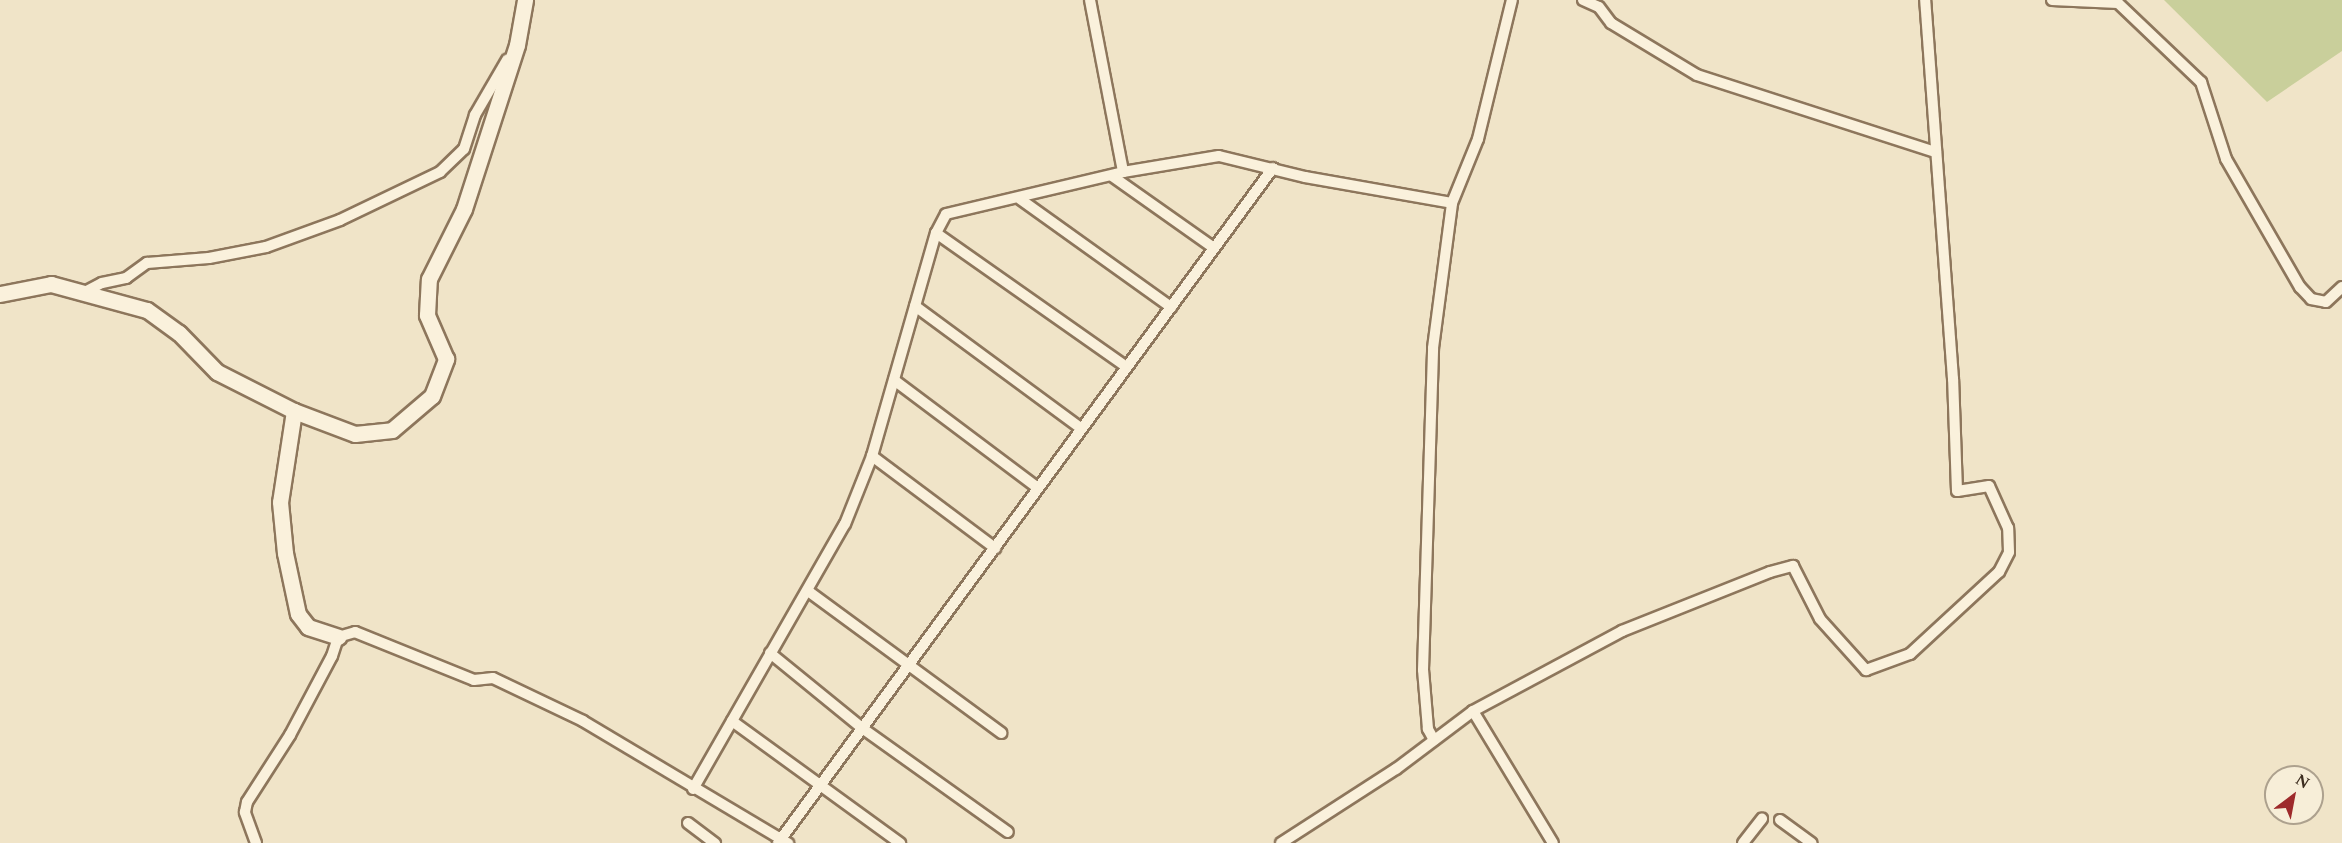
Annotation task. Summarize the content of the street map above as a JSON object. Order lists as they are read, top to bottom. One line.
{"north":"top right"}
